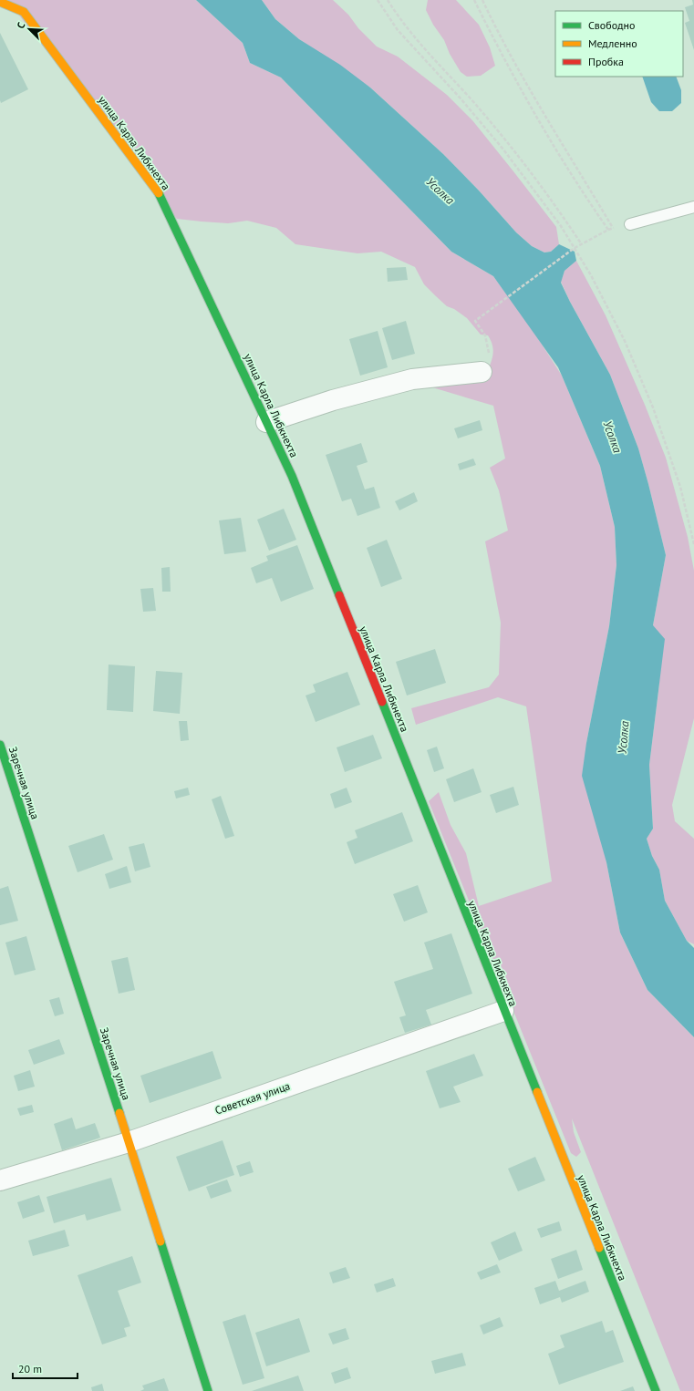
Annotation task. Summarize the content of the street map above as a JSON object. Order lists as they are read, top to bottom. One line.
{"streets":{"street":["улица Карла Либкнехта","Заречная улица","Советская улица"]},"crossings":[["улица Карла Либкнехта","Советская улица"],["Заречная улица","Советская улица"]],"water":["Усолка"],"legend":["Свободно","Медленно","Пробка"],"scale_bar":"20 m","north":"top left"}
